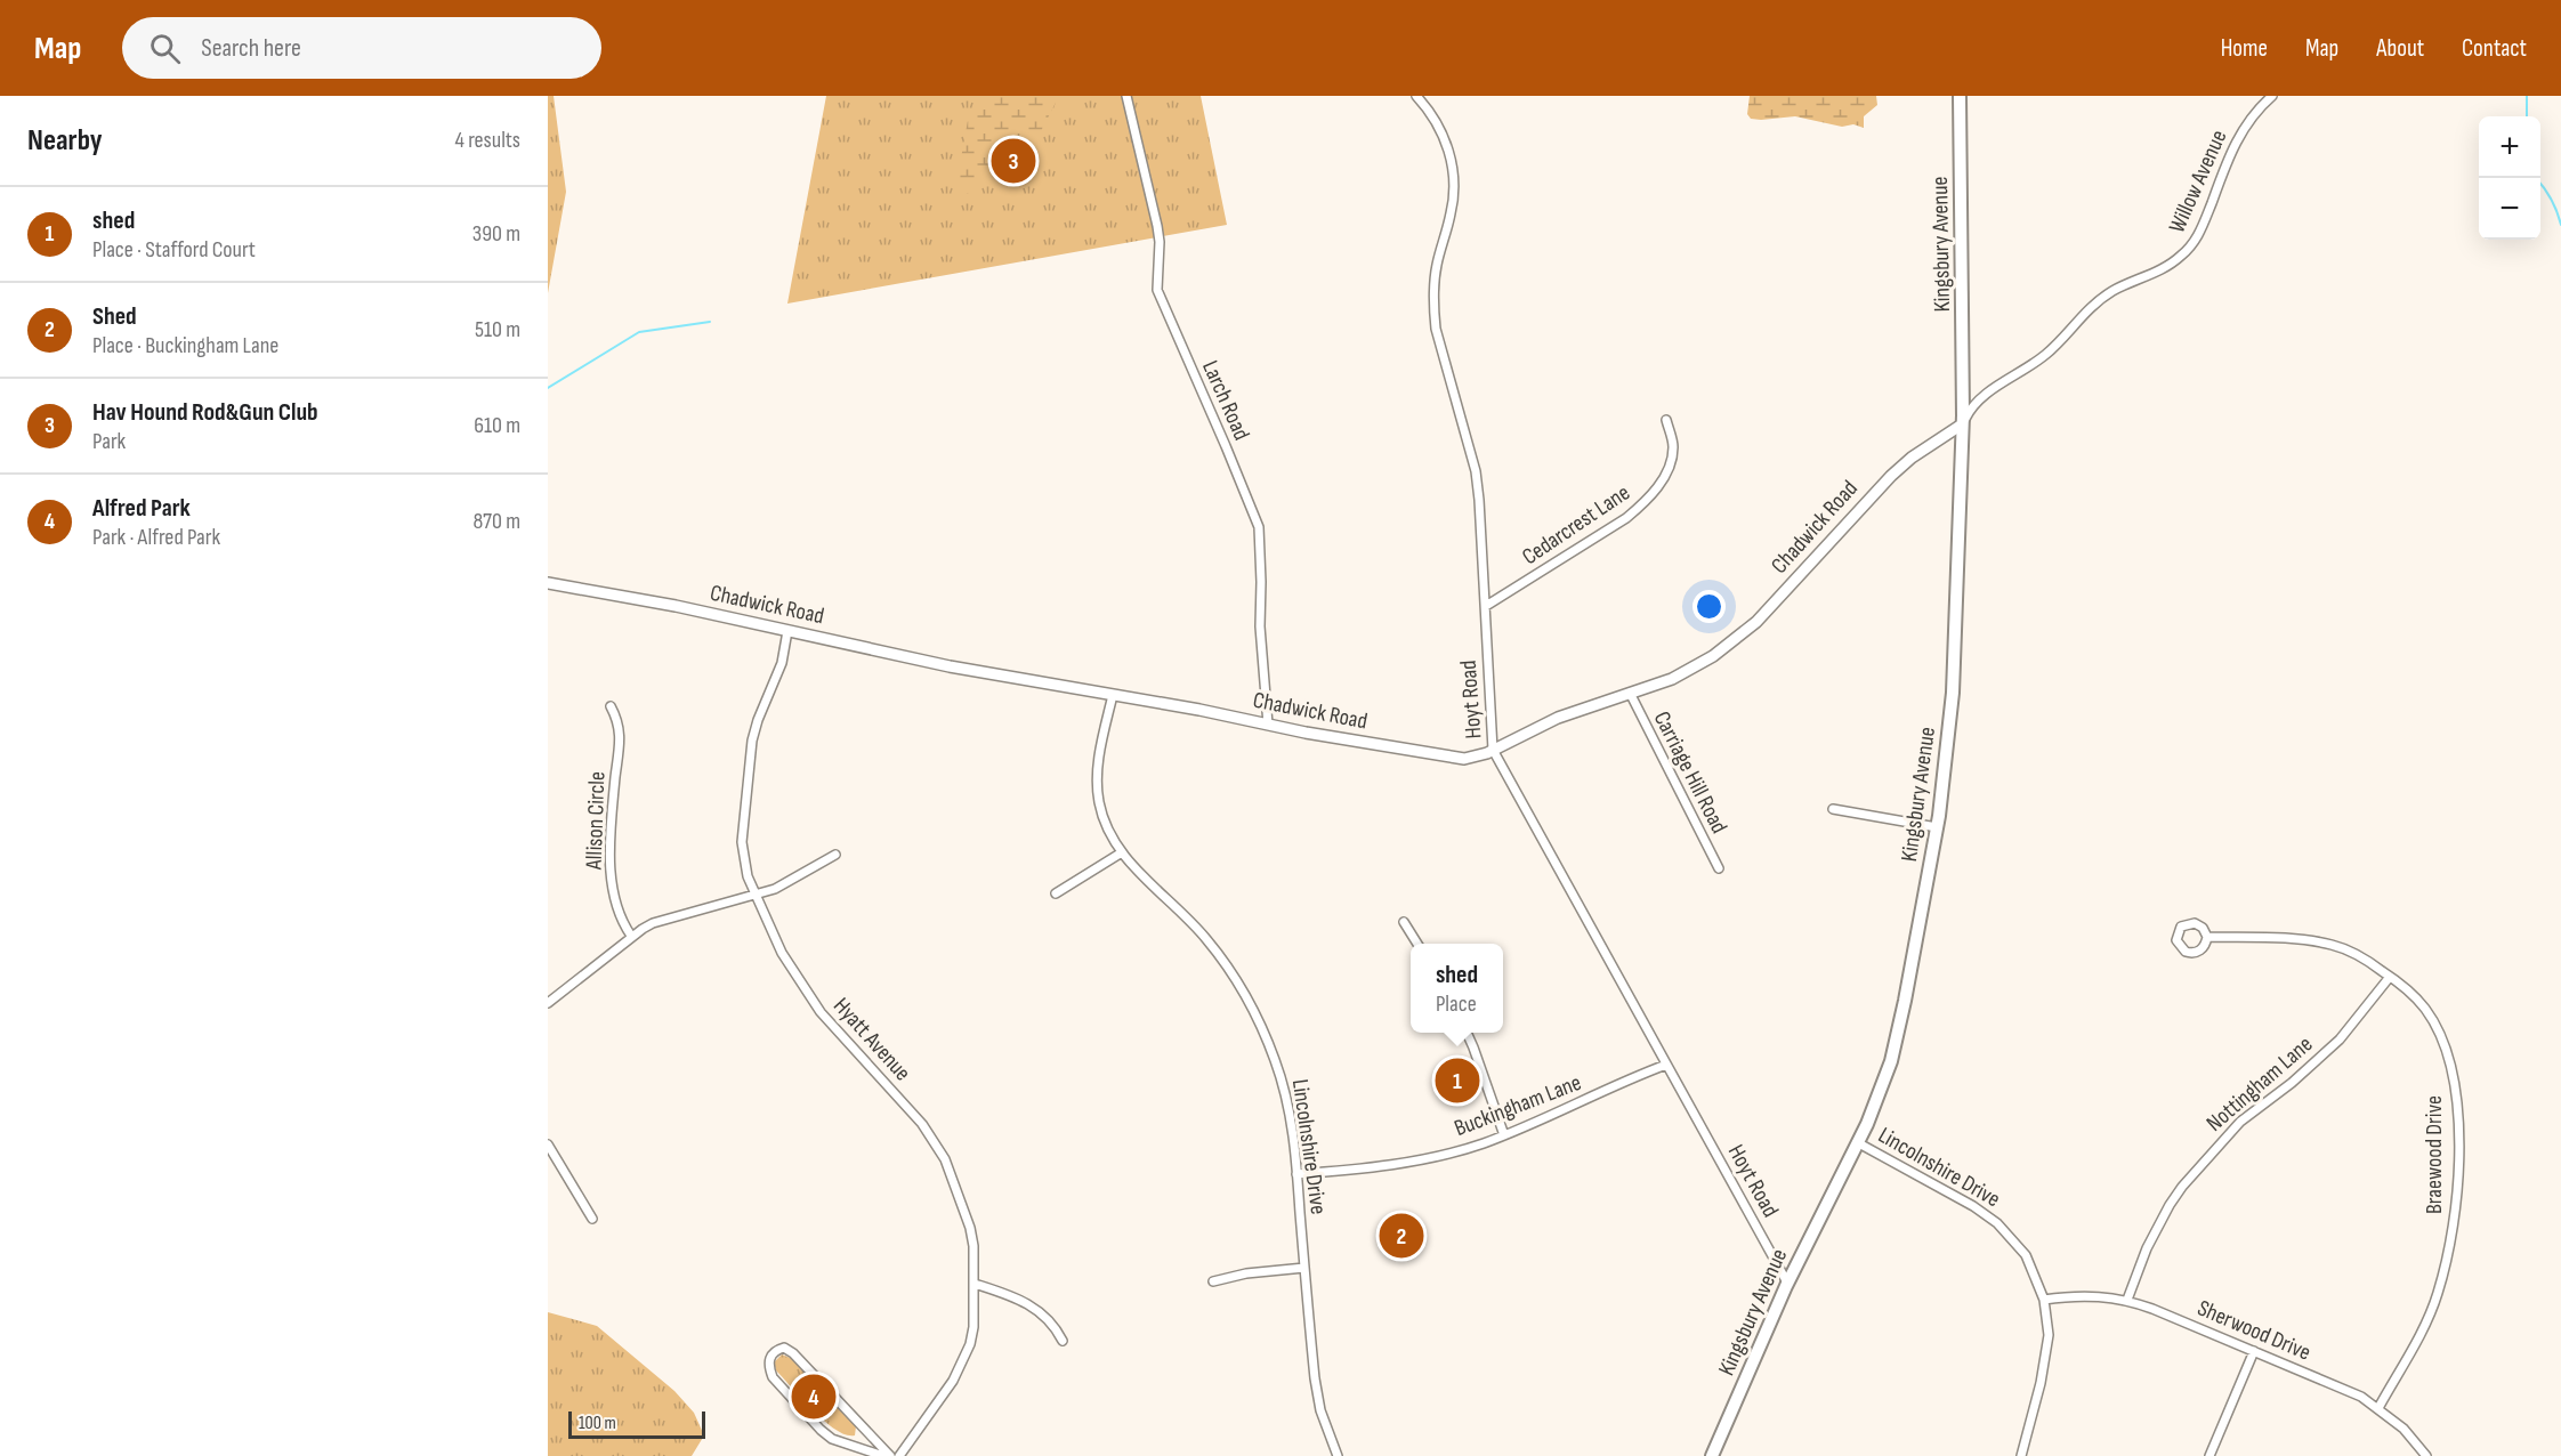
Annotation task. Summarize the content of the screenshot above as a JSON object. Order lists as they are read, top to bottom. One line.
{"streets":{"main road":["Kingsbury Avenue"],"street":["Willow Avenue","Larch Road","Cedarcrest Lane","Chadwick Road","Hoyt Road","Carriage Hill Road","Allison Circle","Hyatt Avenue","Nottingham Lane","Buckingham Lane","Lincolnshire Drive","Braewood Drive","Sherwood Drive"]},"crossings":[["Willow Avenue","Kingsbury Avenue"],["Willow Avenue","Chadwick Road"],["Kingsbury Avenue","Chadwick Road"],["Kingsbury Avenue","Hoyt Road"],["Kingsbury Avenue","Lincolnshire Drive"],["Larch Road","Chadwick Road"],["Cedarcrest Lane","Hoyt Road"],["Chadwick Road","Hoyt Road"],["Chadwick Road","Carriage Hill Road"],["Chadwick Road","Hyatt Avenue"],["Chadwick Road","Lincolnshire Drive"],["Hoyt Road","Buckingham Lane"],["Nottingham Lane","Braewood Drive"],["Nottingham Lane","Sherwood Drive"],["Buckingham Lane","Lincolnshire Drive"],["Lincolnshire Drive","Sherwood Drive"],["Braewood Drive","Sherwood Drive"]],"scale_bar":"100 m","page":{"header":"Map","search":"Search here","nav":["Home","Map","About","Contact"],"heading":["Nearby","4 results"],"map_buttons":["+","−"],"pins":["3","1","2","4"],"list":[{"mark":"1","name":"shed","note":"Place · Stafford Court","value":"390 m"},{"mark":"2","name":"Shed","note":"Place · Buckingham Lane","value":"510 m"},{"mark":"3","name":"Hav Hound Rod&Gun Club","note":"Park","value":"610 m"},{"mark":"4","name":"Alfred Park","note":"Park · Alfred Park","value":"870 m"}],"popup":["shed","Place"],"scale":"100 m"}}
